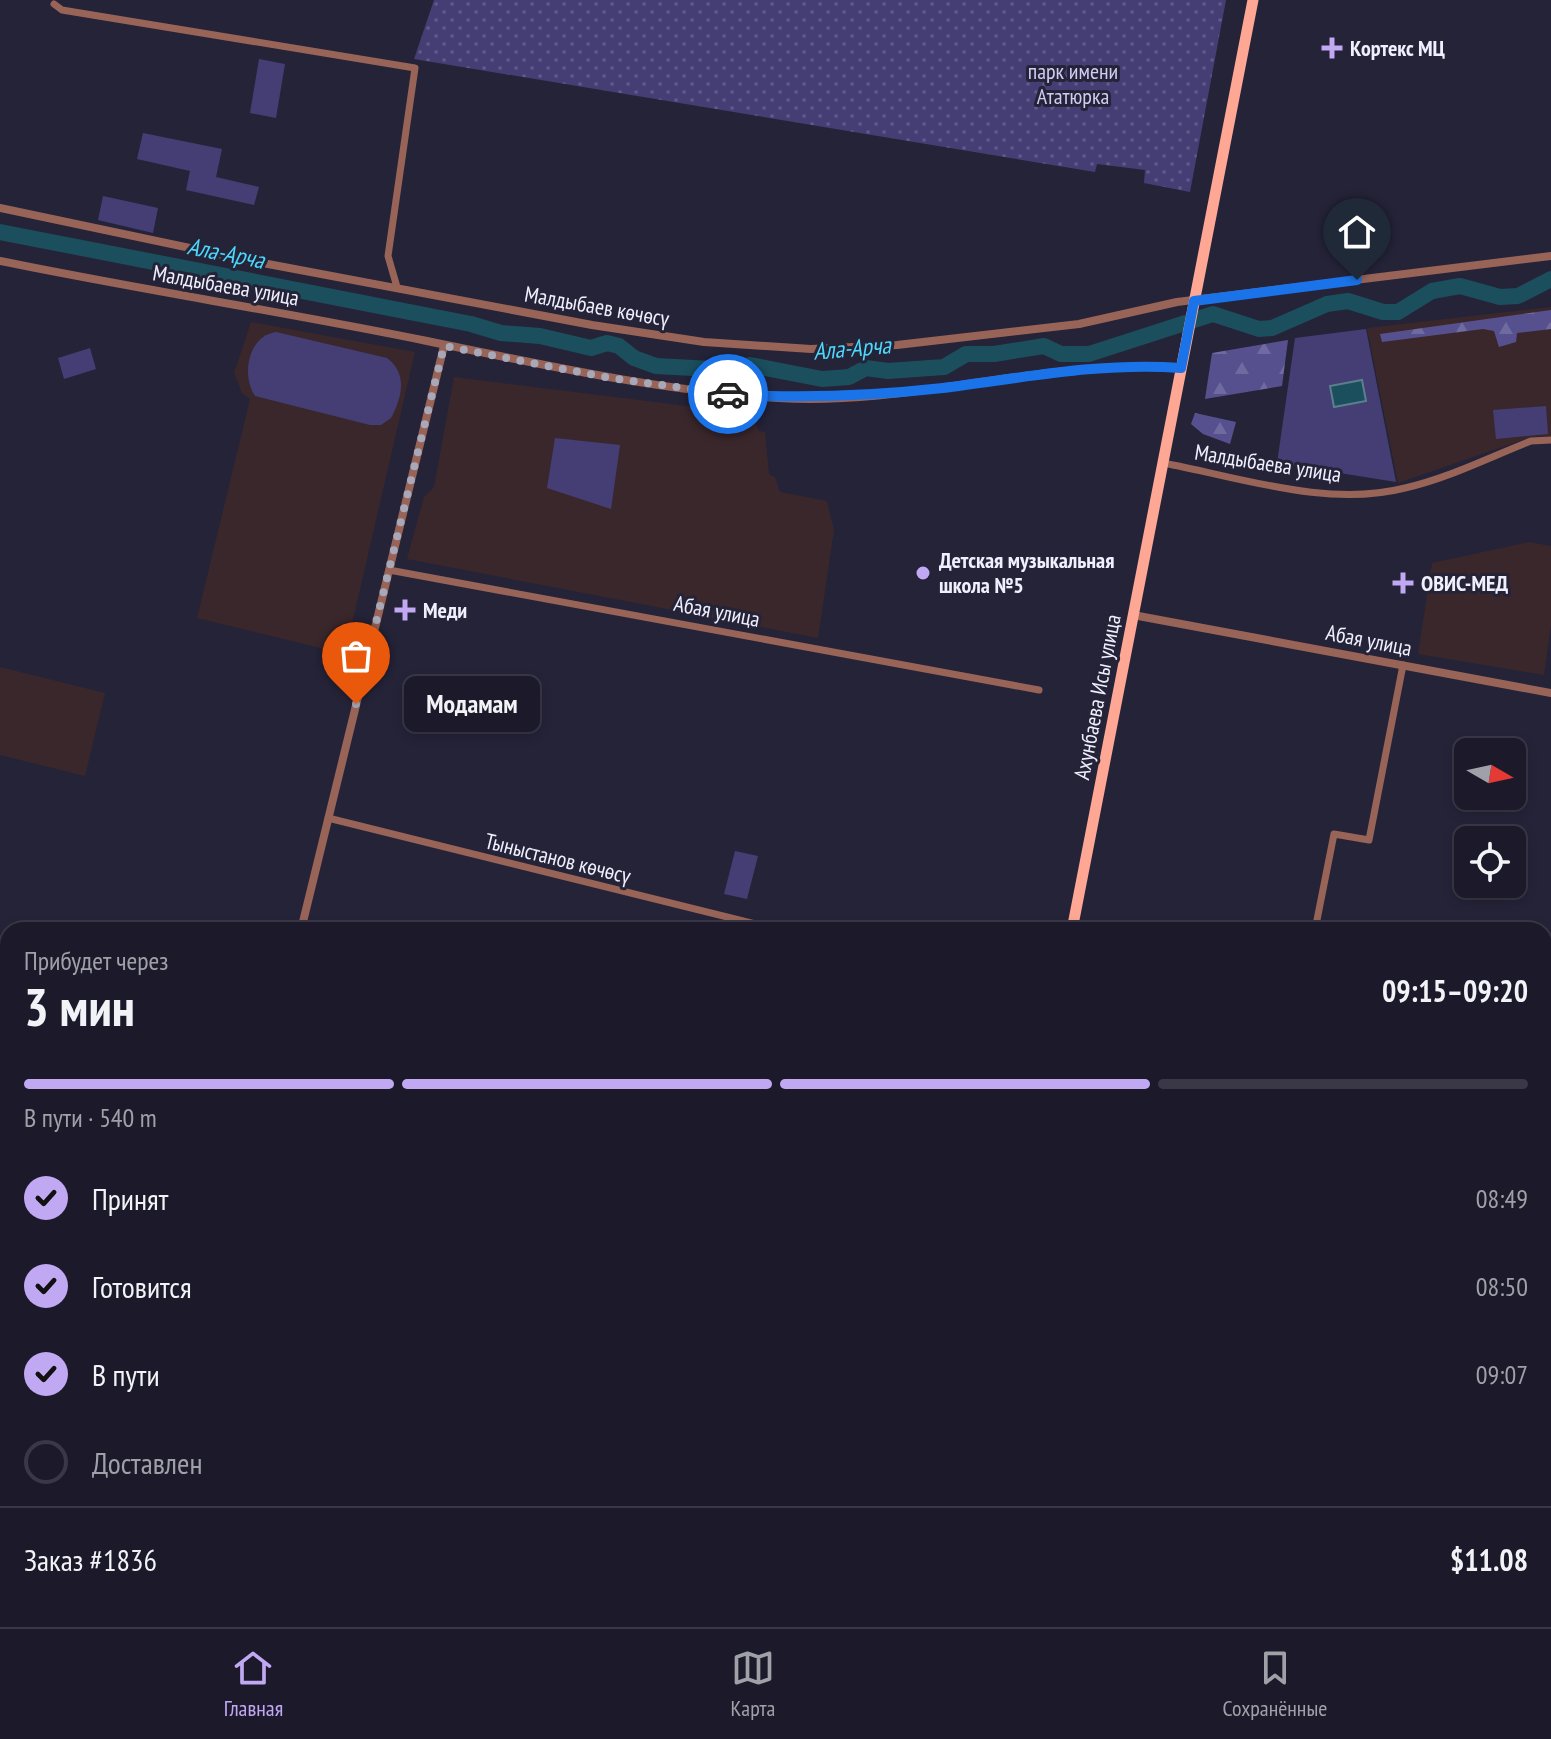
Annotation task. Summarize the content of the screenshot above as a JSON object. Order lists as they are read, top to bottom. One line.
{"streets":{"main road":["Ахунбаева Исы улица"],"street":["Малдыбаева улица","Малдыбаев көчөсү","Абая улица","Тыныстанов көчөсү"]},"crossings":[["Малдыбаева улица","Ахунбаева Исы улица"],["Малдыбаев көчөсү","Ахунбаева Исы улица"],["Абая улица","Ахунбаева Исы улица"]],"water":["Ала-Арча"],"parks":["парк имени Ататюрка"],"places":{"health":["Кортекс МЦ","ОВИС-МЕД","Меди"],"other":["Детская музыкальная школа №5","Модамам"]},"north":"right","page":{"bubble":"Модамам","heading":["3 мин","Прибудет через","09:15–09:20"],"panel":["Заказ #1836","$11.08"],"bar":"В пути · 540 m","list":[["Принят","08:49"],["Готовится","08:50"],["В пути","09:07"],"Доставлен"],"tabs":["Главная","Карта","Сохранённые"]}}
